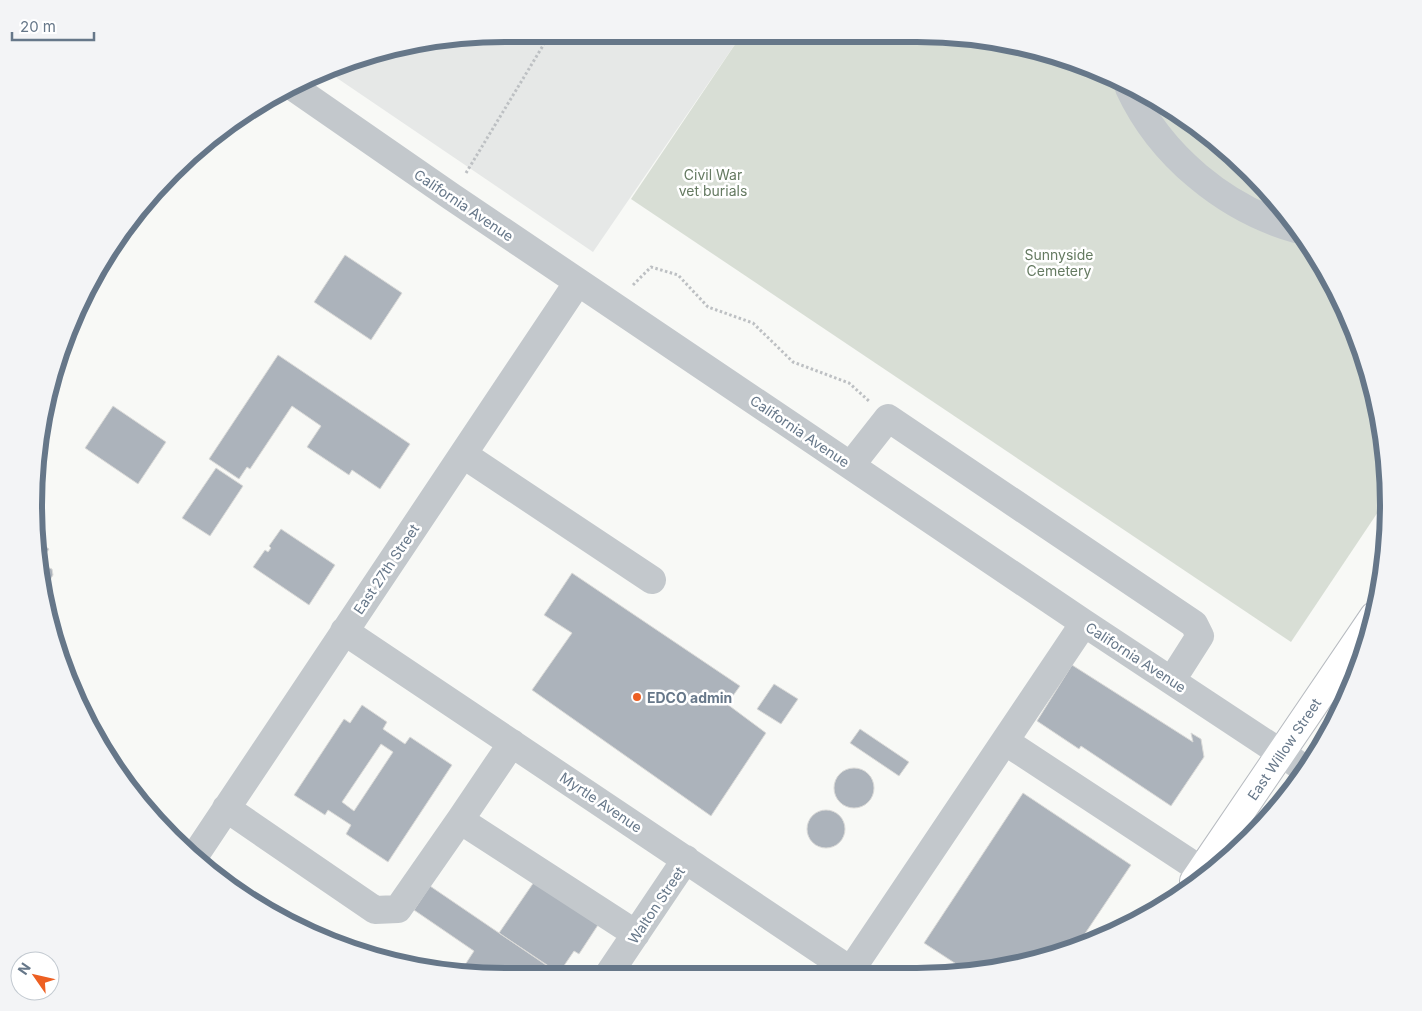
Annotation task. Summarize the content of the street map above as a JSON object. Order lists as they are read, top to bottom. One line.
{"streets":{"main road":["East Willow Street"],"street":["California Avenue","East 27th Street","Myrtle Avenue","Walton Street"]},"crossings":[["California Avenue","East 27th Street"],["California Avenue","East Willow Street"],["East 27th Street","Myrtle Avenue"],["Myrtle Avenue","Walton Street"]],"parks":["Civil War vet burials","Sunnyside Cemetery"],"places":["EDCO admin"],"scale_bar":"20 m","north":"top left"}
